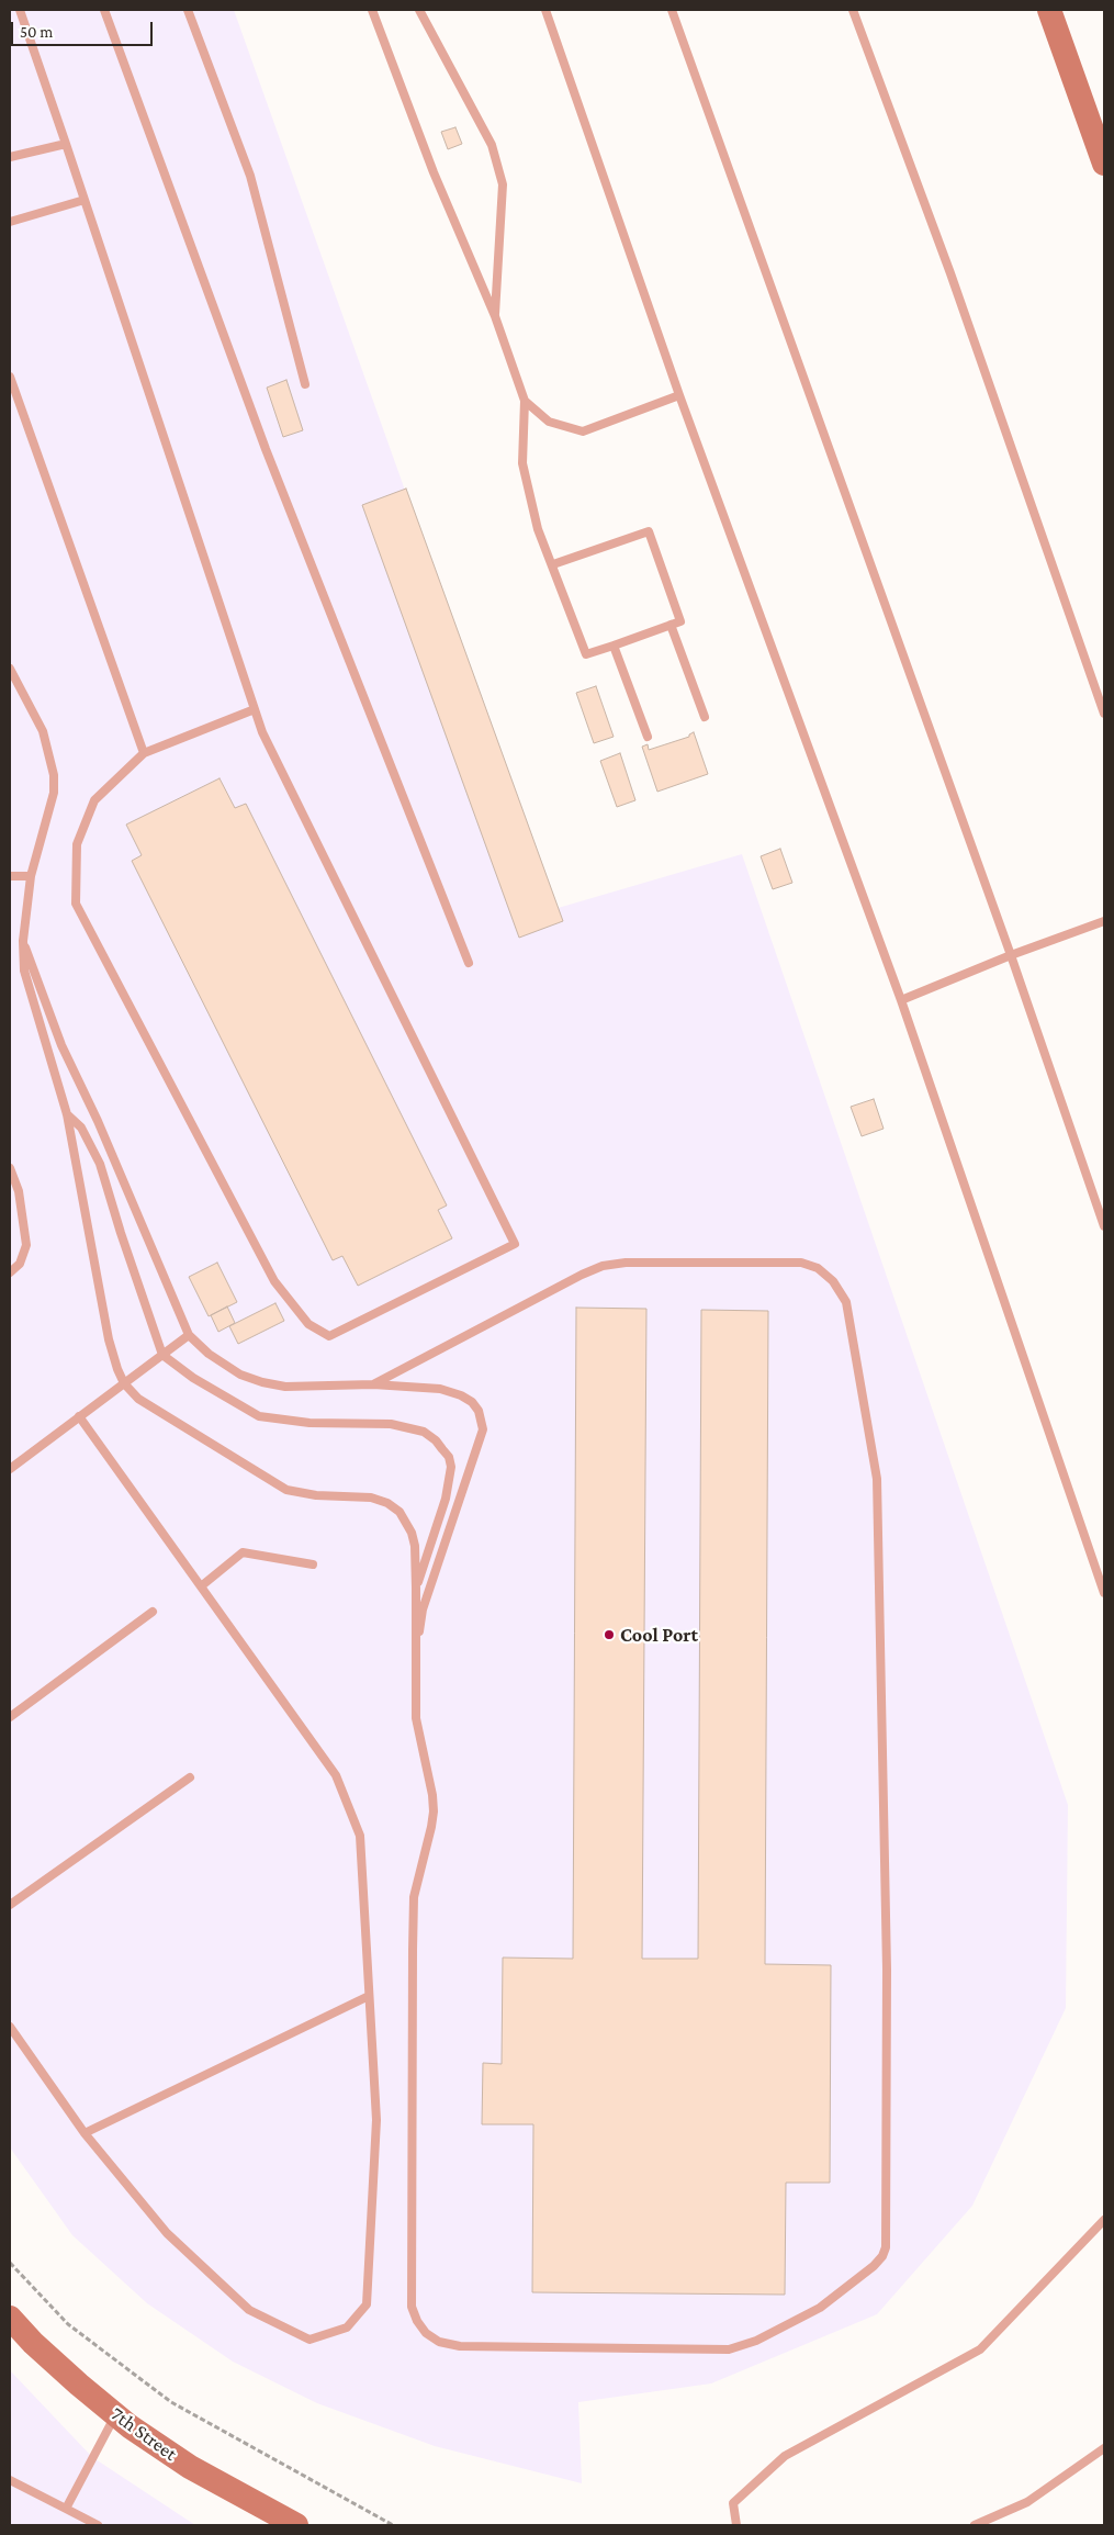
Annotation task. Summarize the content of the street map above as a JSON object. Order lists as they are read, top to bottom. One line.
{"streets":{"main road":["7th Street"]},"places":["Cool Port"],"scale_bar":"50 m"}
